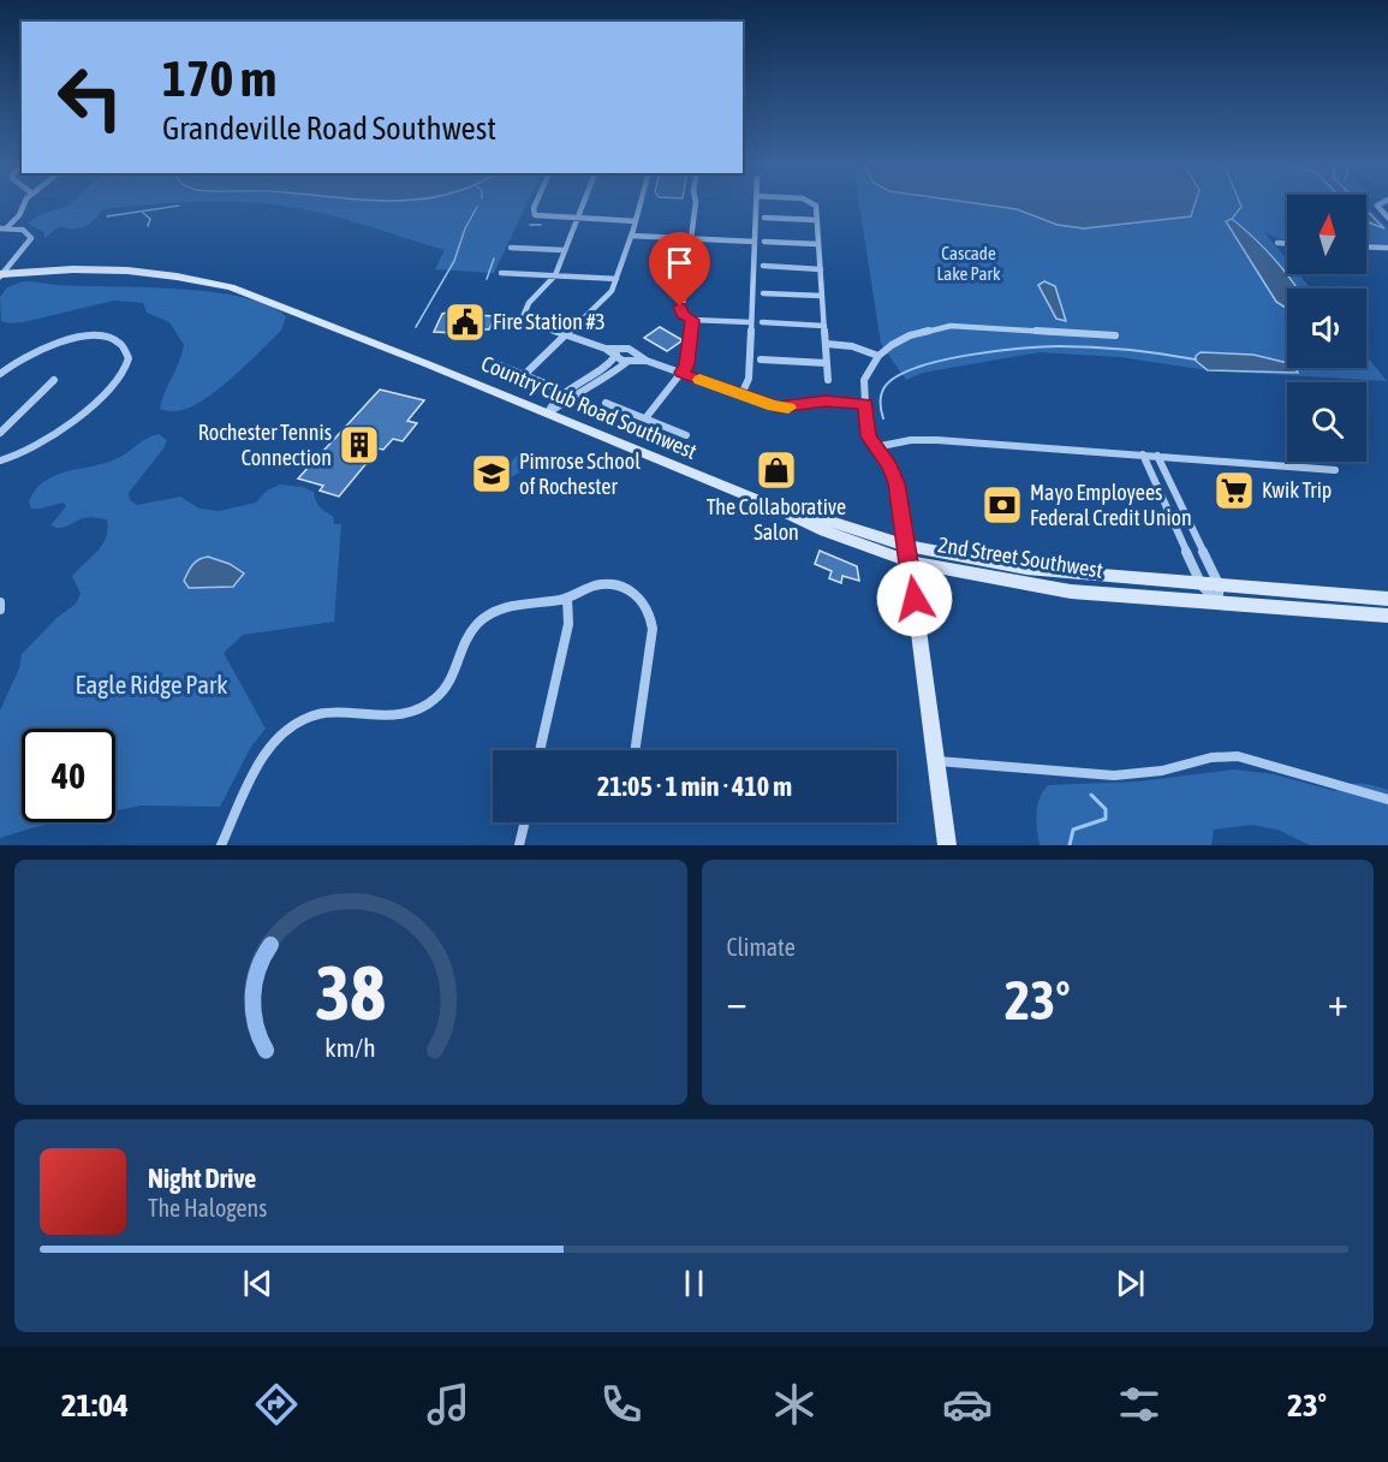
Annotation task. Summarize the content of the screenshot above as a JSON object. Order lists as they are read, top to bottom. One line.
{"streets":{"main road":["Country Club Road Southwest","2nd Street Southwest"]},"crossings":[["Country Club Road Southwest","2nd Street Southwest"]],"parks":["Cascade Lake Park","Eagle Ridge Park"],"places":{"public building":["Fire Station #3"],"building":["Rochester Tennis Connection"],"shop":["The Collaborative Salon"],"school or university":["Pimrose School of Rochester"],"supermarket":["Kwik Trip"],"bank":["Mayo Employees Federal Credit Union"]},"north":"top","page":{"turn":["170 m","Grandeville Road Southwest"],"limit":"40","trip":"21:05 · 1 min · 410 m","tile":"Climate","heat":["−","23°","+"],"song":["Night Drive","The Halogens"],"tabs":["21:04","23°"],"gauge":["38","km/h"]}}
